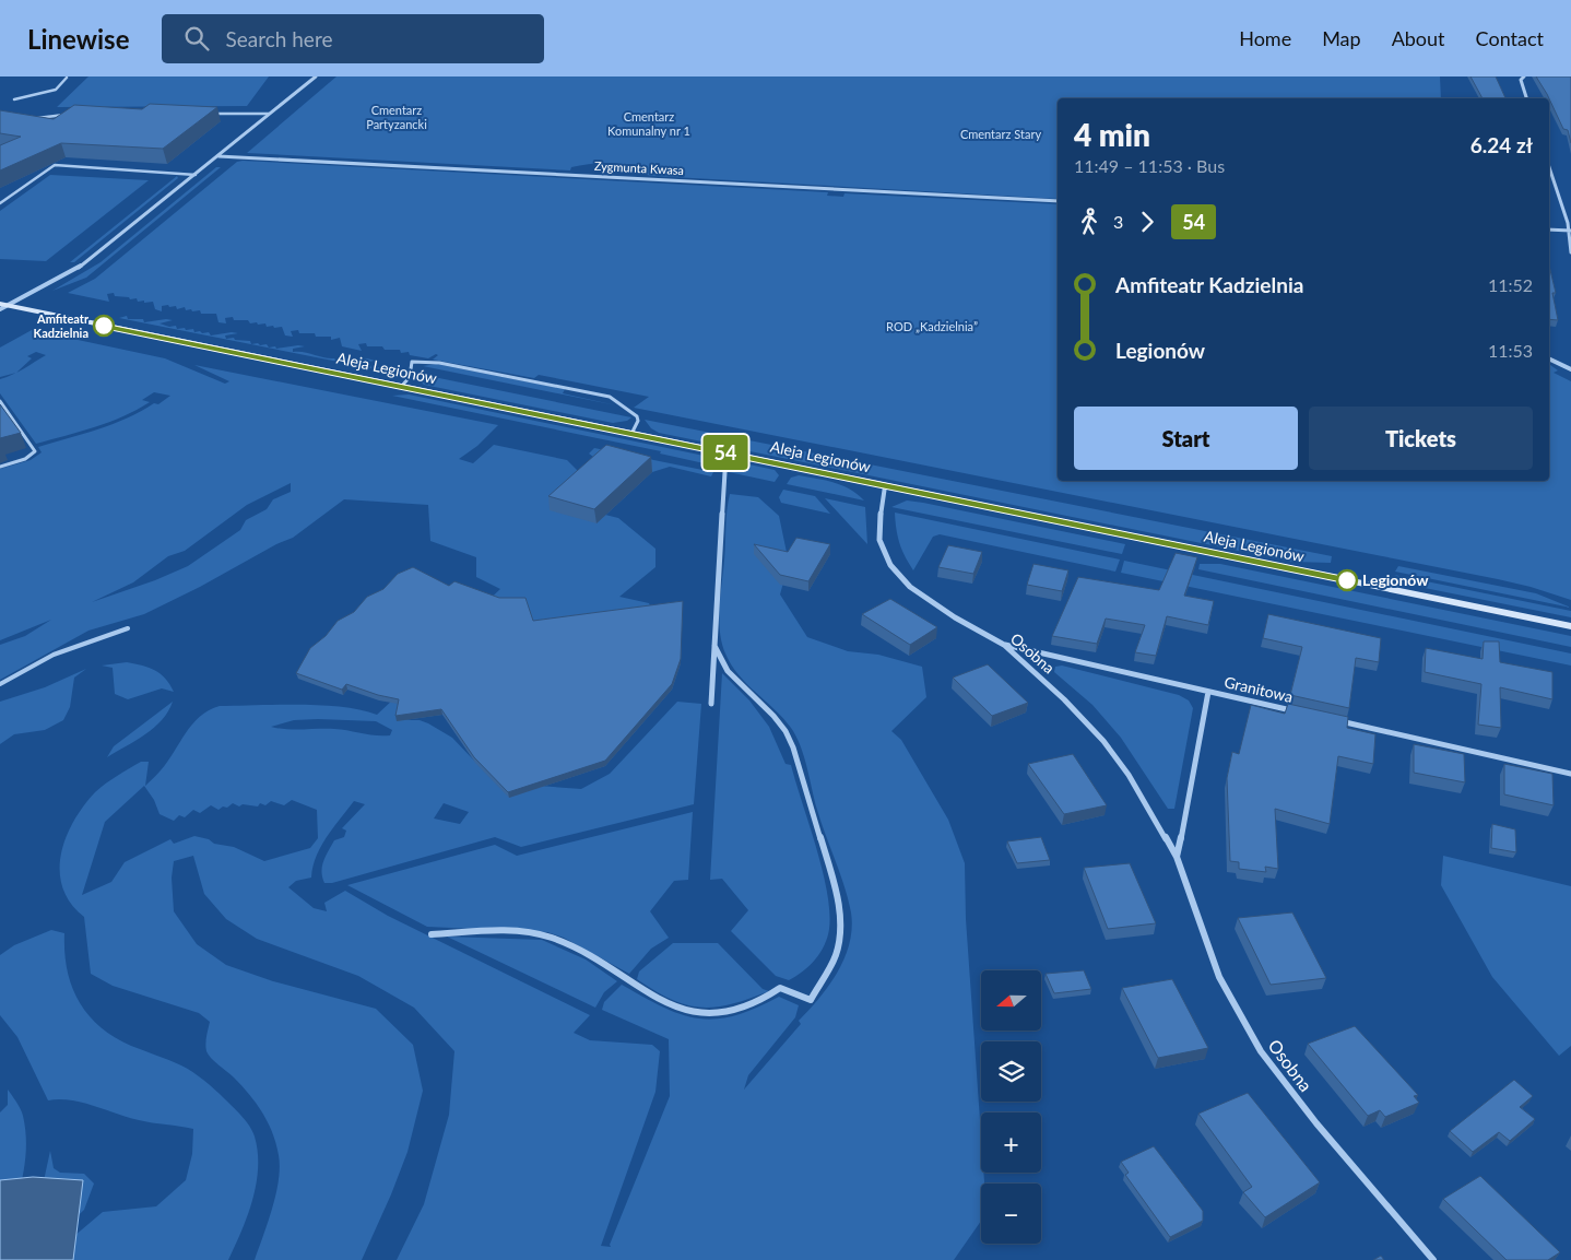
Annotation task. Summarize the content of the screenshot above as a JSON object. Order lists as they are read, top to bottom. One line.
{"streets":{"street":["Zygmunta Kwasa","Aleja Legionów","Osobna","Granitowa"]},"crossings":[["Aleja Legionów","Osobna"],["Osobna","Granitowa"]],"parks":["Cmentarz Partyzancki","Cmentarz Komunalny nr 1","Cmentarz Stary","ROD „Kadzielnia”"],"places":["Amfiteatr Kadzielnia","Legionów"],"lines":["bus line 54"],"north":"left","page":{"header":"Linewise","search":"Search here","nav":["Home","Map","About","Contact"],"on_map":"54","heading":["4 min","11:49 – 11:53 · Bus","6.24 zł"],"legs":["3","54"],"list":[{"name":"Amfiteatr Kadzielnia","value":"11:52"},{"name":"Legionów","value":"11:53"}],"buttons":["Start","Tickets"],"map_buttons":["+","−"]}}
